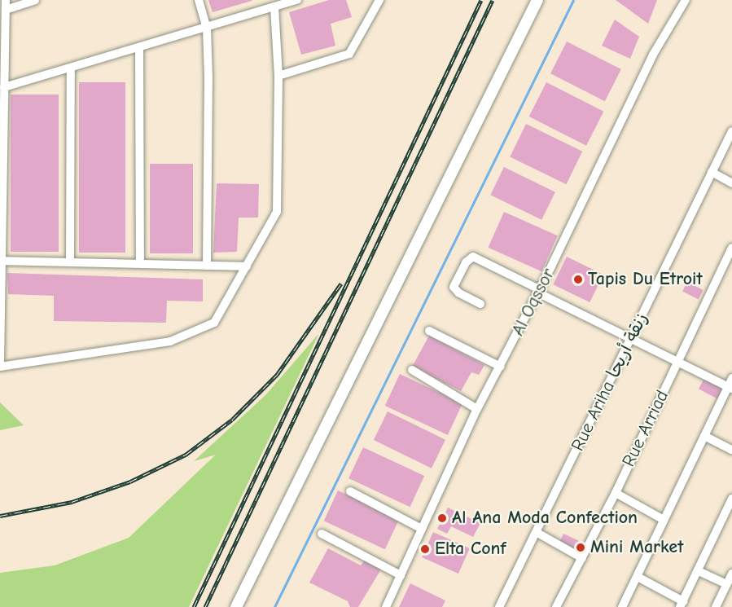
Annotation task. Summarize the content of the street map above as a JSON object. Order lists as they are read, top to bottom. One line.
{"streets":{"street":["Al Oqssor","Rue Ariha زنقة أريحا","Rue Arriad"]},"places":["Tapis Du Etroit","Al Ana Moda Confection","Mini Market","Elta Conf"]}
